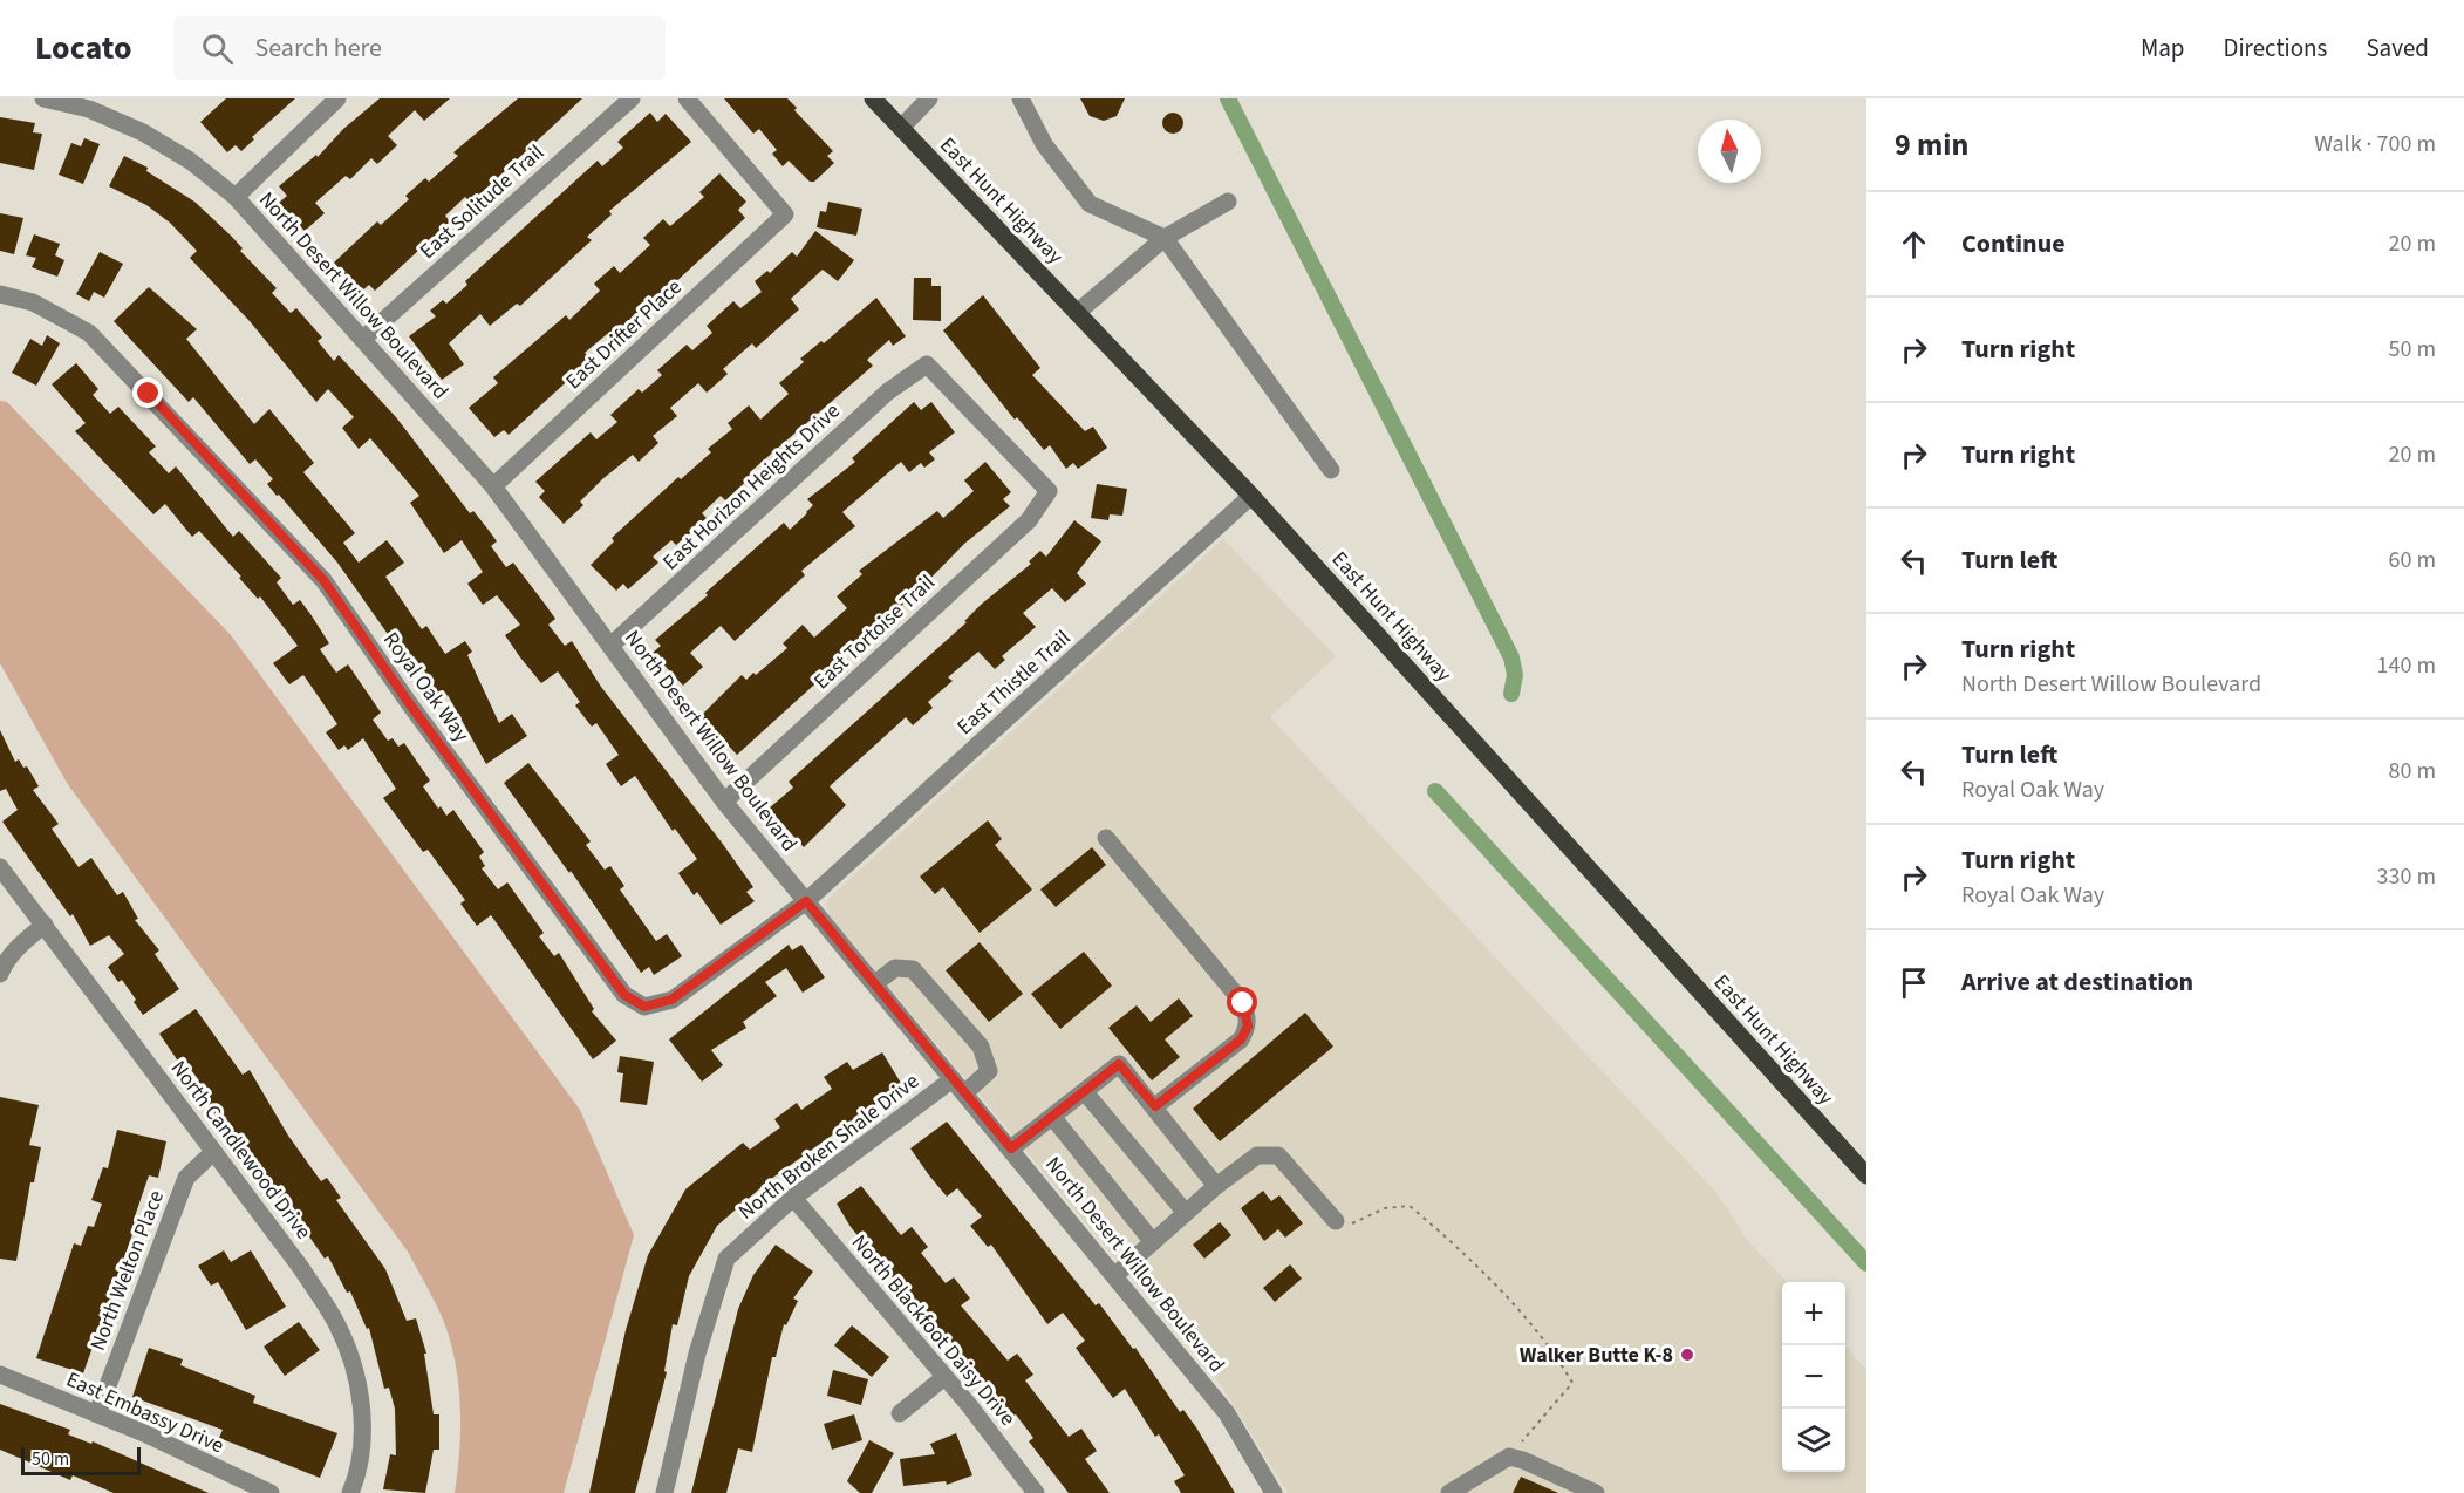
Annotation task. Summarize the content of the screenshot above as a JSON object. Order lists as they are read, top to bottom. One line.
{"streets":{"main road":["East Hunt Highway"],"street":["East Solitude Trail","North Desert Willow Boulevard","East Drifter Place","East Horizon Heights Drive","East Tortoise Trail","East Thistle Trail","Royal Oak Way","North Broken Shale Drive","North Candlewood Drive","North Welton Place","North Blackfoot Daisy Drive","East Embassy Drive"]},"crossings":[["East Hunt Highway","East Thistle Trail"],["East Solitude Trail","North Desert Willow Boulevard"],["North Desert Willow Boulevard","East Drifter Place"],["North Desert Willow Boulevard","East Horizon Heights Drive"],["North Desert Willow Boulevard","East Tortoise Trail"],["North Desert Willow Boulevard","East Thistle Trail"],["North Desert Willow Boulevard","Royal Oak Way"],["North Desert Willow Boulevard","North Broken Shale Drive"],["East Horizon Heights Drive","East Tortoise Trail"],["East Thistle Trail","Royal Oak Way"],["North Broken Shale Drive","North Blackfoot Daisy Drive"],["North Candlewood Drive","North Welton Place"],["North Welton Place","East Embassy Drive"]],"places":["Walker Butte K-8"],"scale_bar":"50 m","north":"top","page":{"header":"Locato","search":"Search here","nav":["Map","Directions","Saved"],"heading":["9 min","Walk · 700 m"],"list":[["Continue","20 m"],["Turn right","50 m"],["Turn right","20 m"],["Turn left","60 m"],["Turn right","North Desert Willow Boulevard","140 m"],["Turn left","Royal Oak Way","80 m"],["Turn right","Royal Oak Way","330 m"],"Arrive at destination"],"map_buttons":["+","−"],"scale":"50 m"}}
